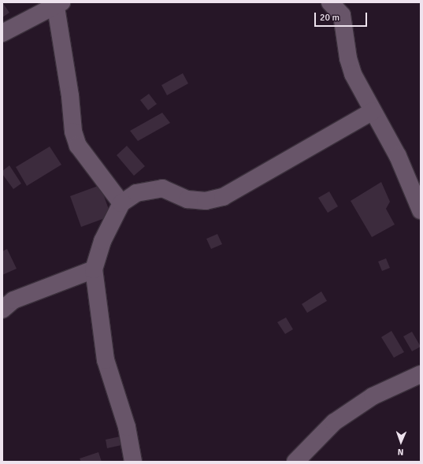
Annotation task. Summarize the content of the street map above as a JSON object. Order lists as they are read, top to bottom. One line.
{"scale_bar":"20 m","north":"bottom"}
